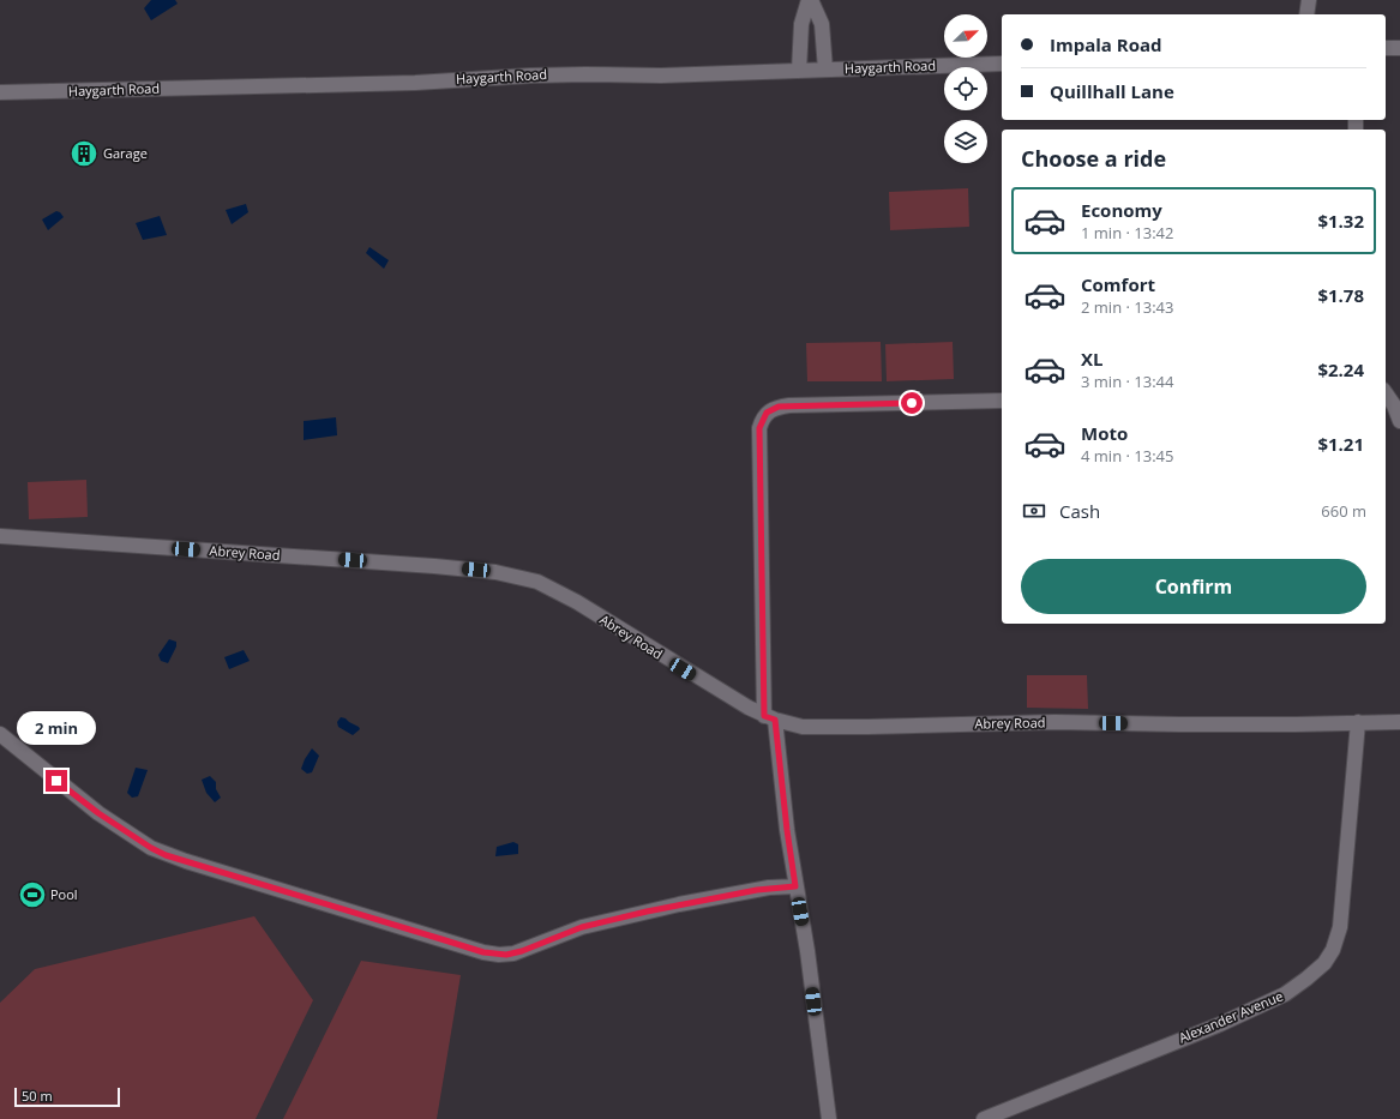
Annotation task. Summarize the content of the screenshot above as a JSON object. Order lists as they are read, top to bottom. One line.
{"streets":{"street":["Haygarth Road","Abrey Road","Alexander Avenue"]},"crossings":[["Abrey Road","Alexander Avenue"]],"places":{"building":["Garage"],"sports":["Pool"]},"scale_bar":"50 m","north":"top right","page":{"banner":["Impala Road","Quillhall Lane"],"heading":"Choose a ride","list":[{"name":"Economy","note":"1 min · 13:42","value":"$1.32"},{"name":"Comfort","note":"2 min · 13:43","value":"$1.78"},{"name":"XL","note":"3 min · 13:44","value":"$2.24"},{"name":"Moto","note":"4 min · 13:45","value":"$1.21"}],"pay":["Cash","660 m"],"buttons":"Confirm","bubble":"2 min","scale":"50 m"}}
